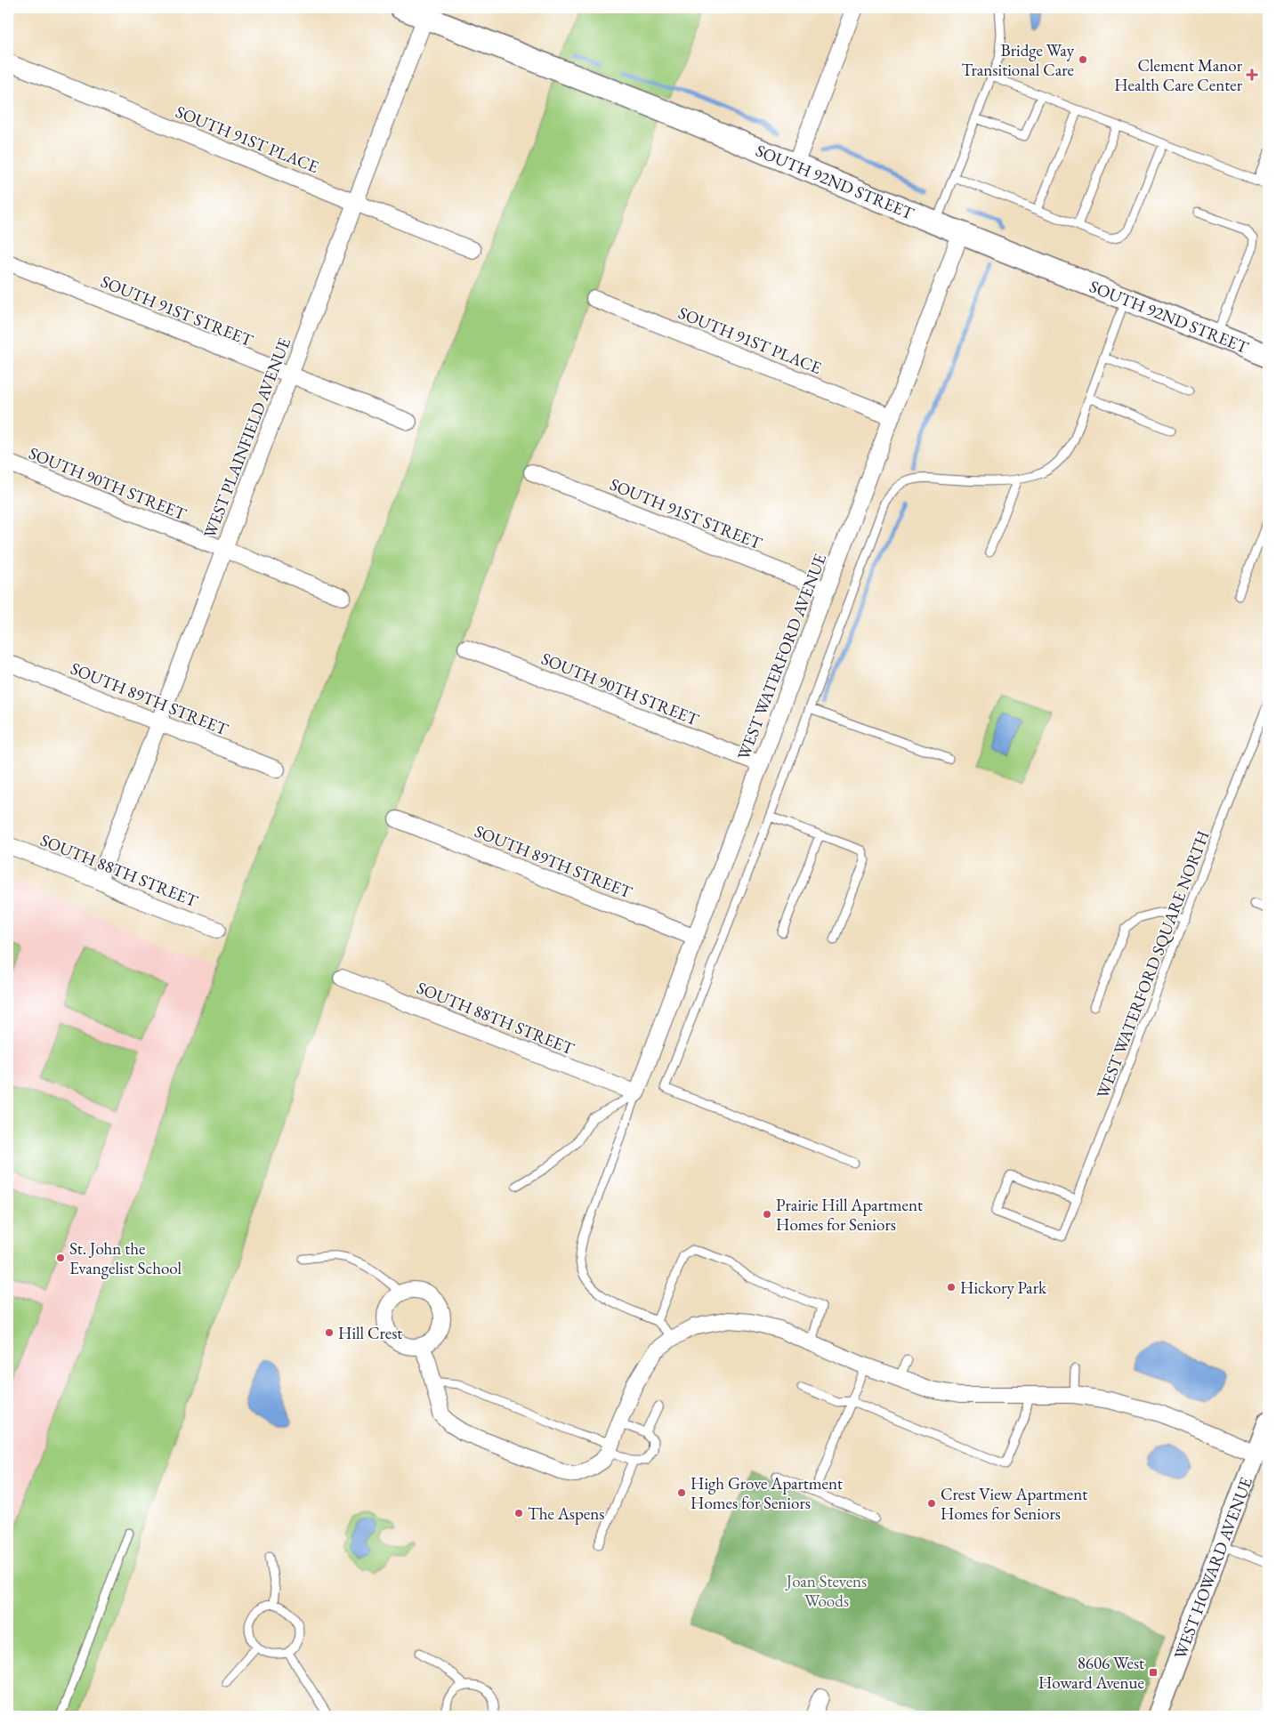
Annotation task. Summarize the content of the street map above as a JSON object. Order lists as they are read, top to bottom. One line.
{"streets":{"main road":["SOUTH 92ND STREET"],"street":["SOUTH 91ST PLACE","SOUTH 91ST STREET","WEST PLAINFIELD AVENUE","SOUTH 90TH STREET","WEST WATERFORD AVENUE","SOUTH 89TH STREET","SOUTH 88TH STREET","WEST HOWARD AVENUE"],"lane":["WEST WATERFORD SQUARE NORTH"]},"crossings":[["SOUTH 91ST PLACE","WEST PLAINFIELD AVENUE"],["SOUTH 91ST PLACE","WEST WATERFORD AVENUE"],["SOUTH 92ND STREET","WEST PLAINFIELD AVENUE"],["SOUTH 92ND STREET","WEST WATERFORD AVENUE"],["SOUTH 91ST STREET","WEST PLAINFIELD AVENUE"],["SOUTH 91ST STREET","WEST WATERFORD AVENUE"],["WEST PLAINFIELD AVENUE","SOUTH 90TH STREET"],["WEST PLAINFIELD AVENUE","SOUTH 89TH STREET"],["WEST PLAINFIELD AVENUE","SOUTH 88TH STREET"],["SOUTH 90TH STREET","WEST WATERFORD AVENUE"],["WEST WATERFORD AVENUE","SOUTH 89TH STREET"],["WEST WATERFORD AVENUE","SOUTH 88TH STREET"]],"parks":["Joan Stevens Woods"],"places":{"other":["Bridge Way Transitional Care","Prairie Hill Apartment Homes for Seniors","St. John the Evangelist School","Hickory Park","Hill Crest","High Grove Apartment Homes for Seniors","Crest View Apartment Homes for Seniors","The Aspens"],"health":["Clement Manor Health Care Center"],"transit":["8606 West Howard Avenue"]}}
